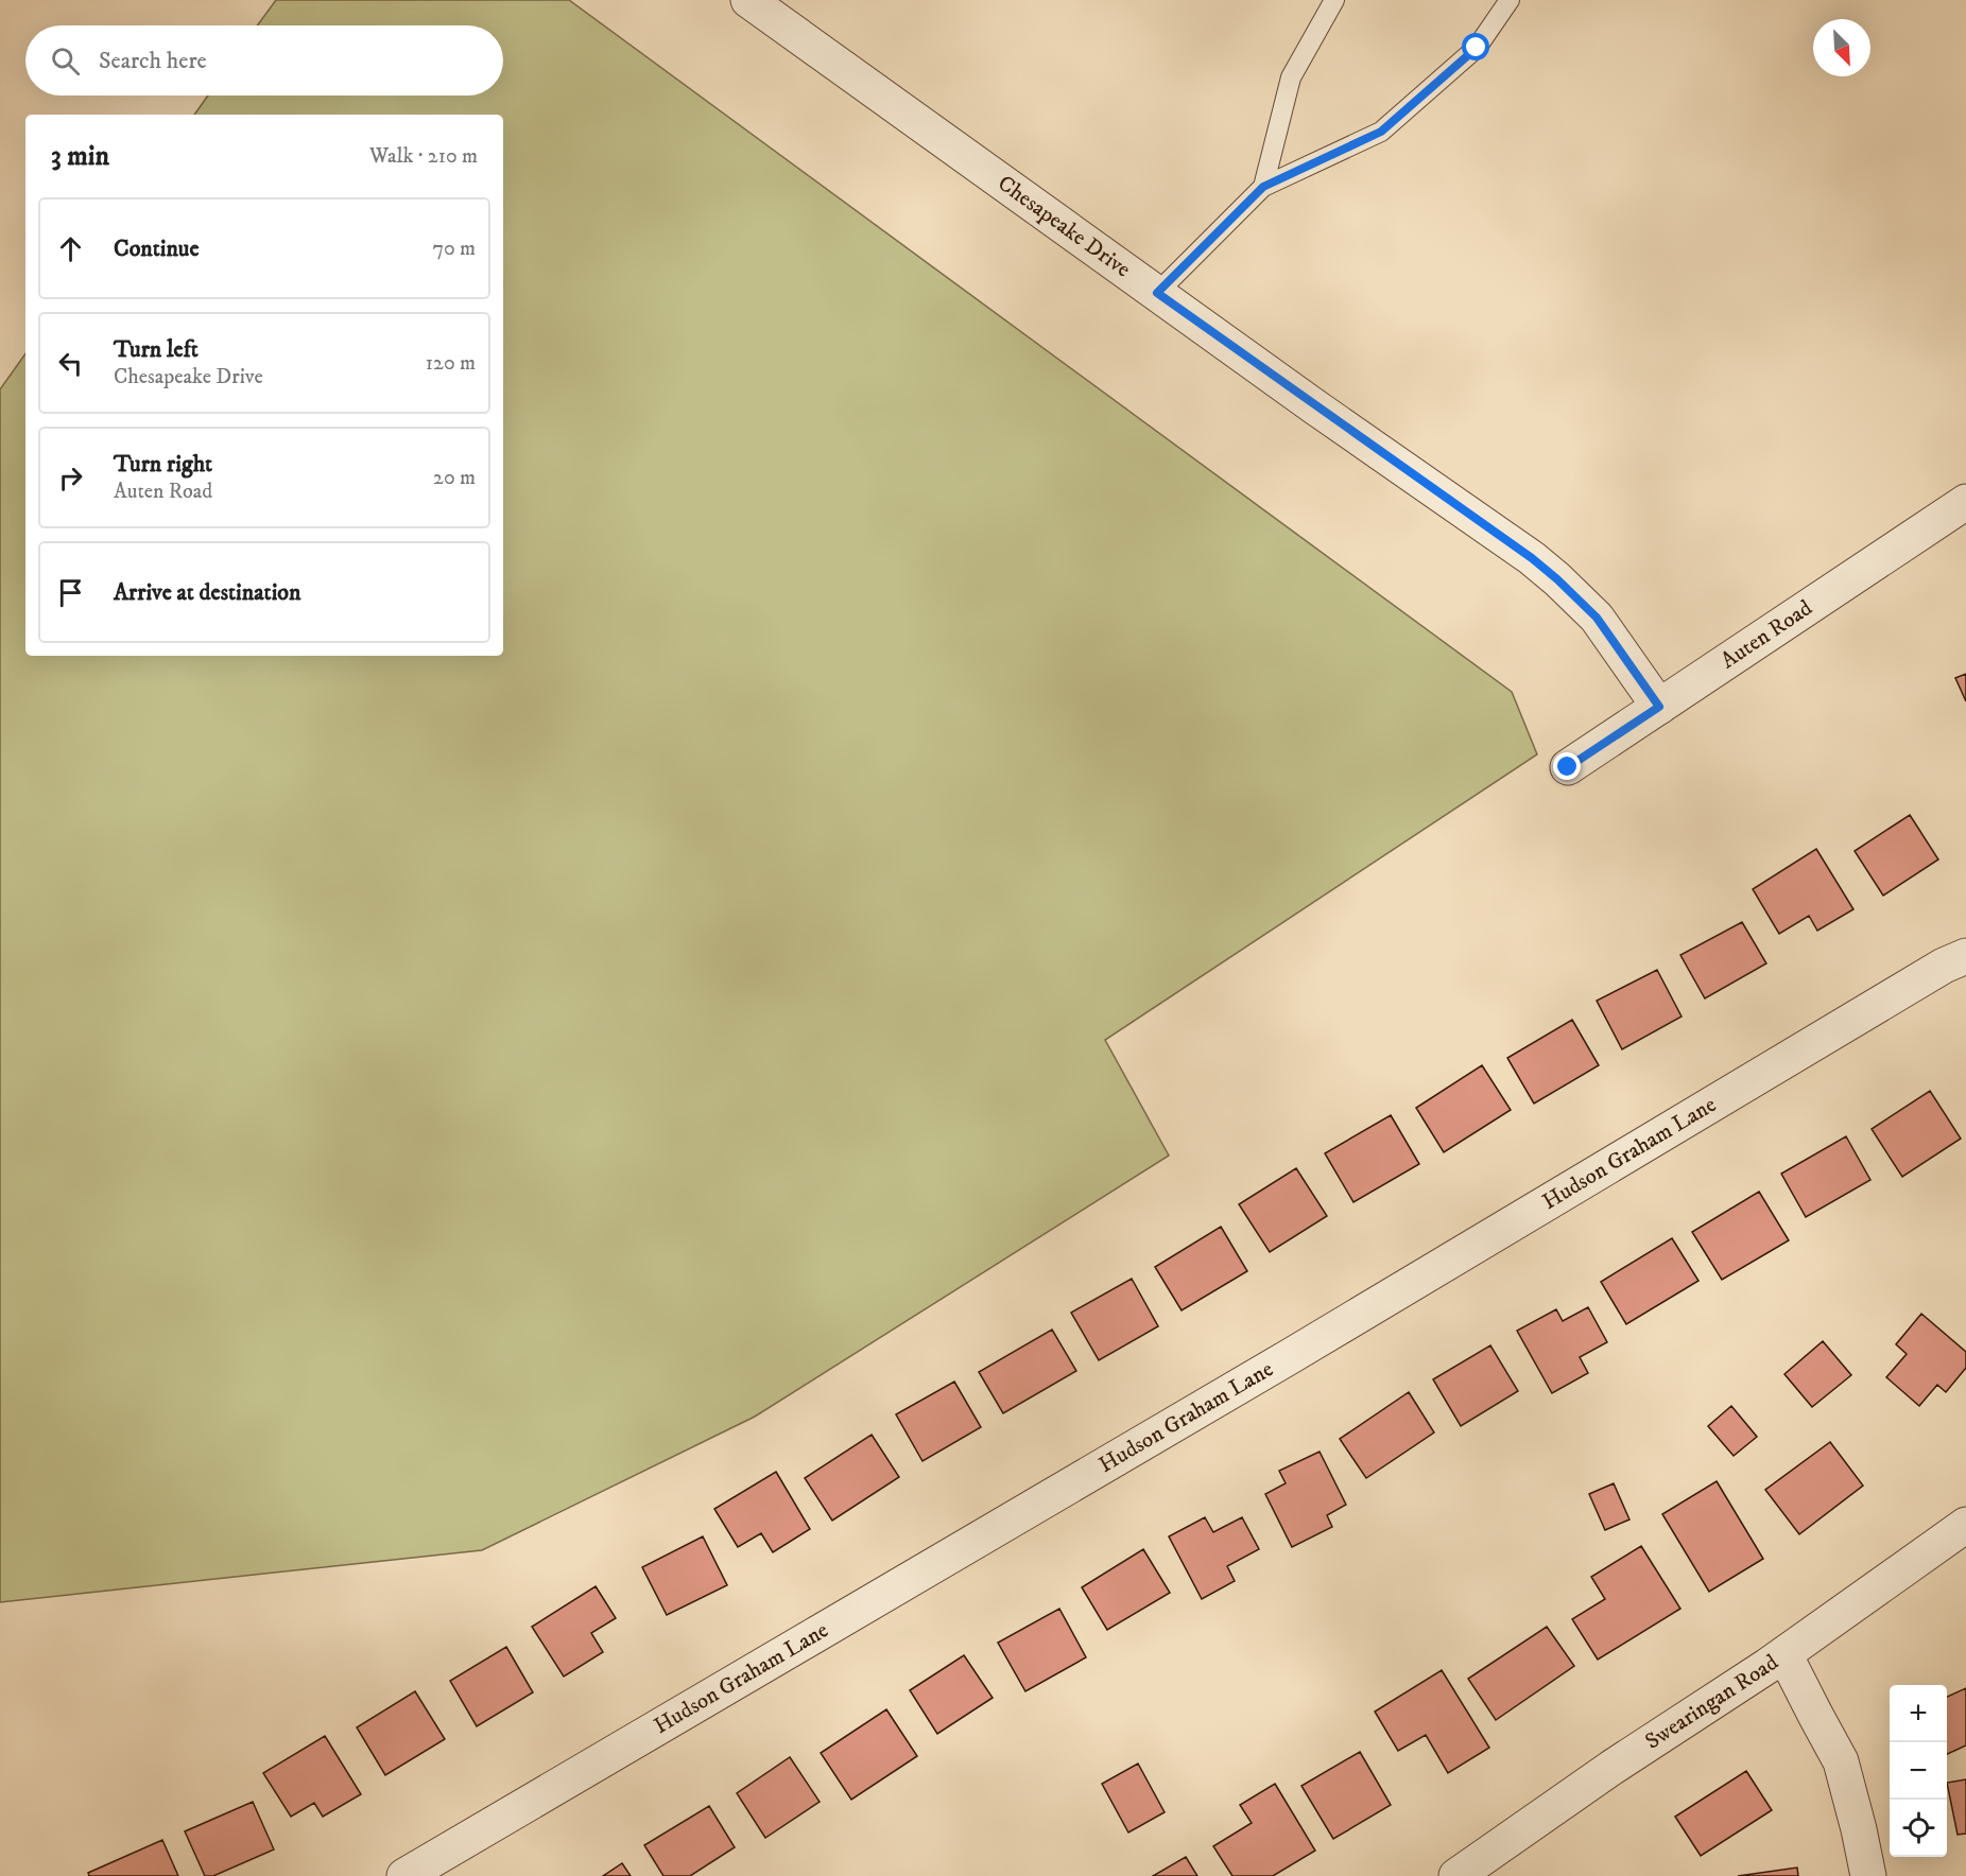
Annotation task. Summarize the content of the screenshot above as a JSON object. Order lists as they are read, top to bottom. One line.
{"streets":{"street":["Chesapeake Drive","Auten Road","Hudson Graham Lane","Swearingan Road"]},"crossings":[["Chesapeake Drive","Auten Road"]],"north":"bottom right","page":{"search":"Search here","heading":["3 min","Walk · 210 m"],"list":[["Continue","70 m"],["Turn left","Chesapeake Drive","120 m"],["Turn right","Auten Road","20 m"],"Arrive at destination"],"map_buttons":["+","−"]}}
